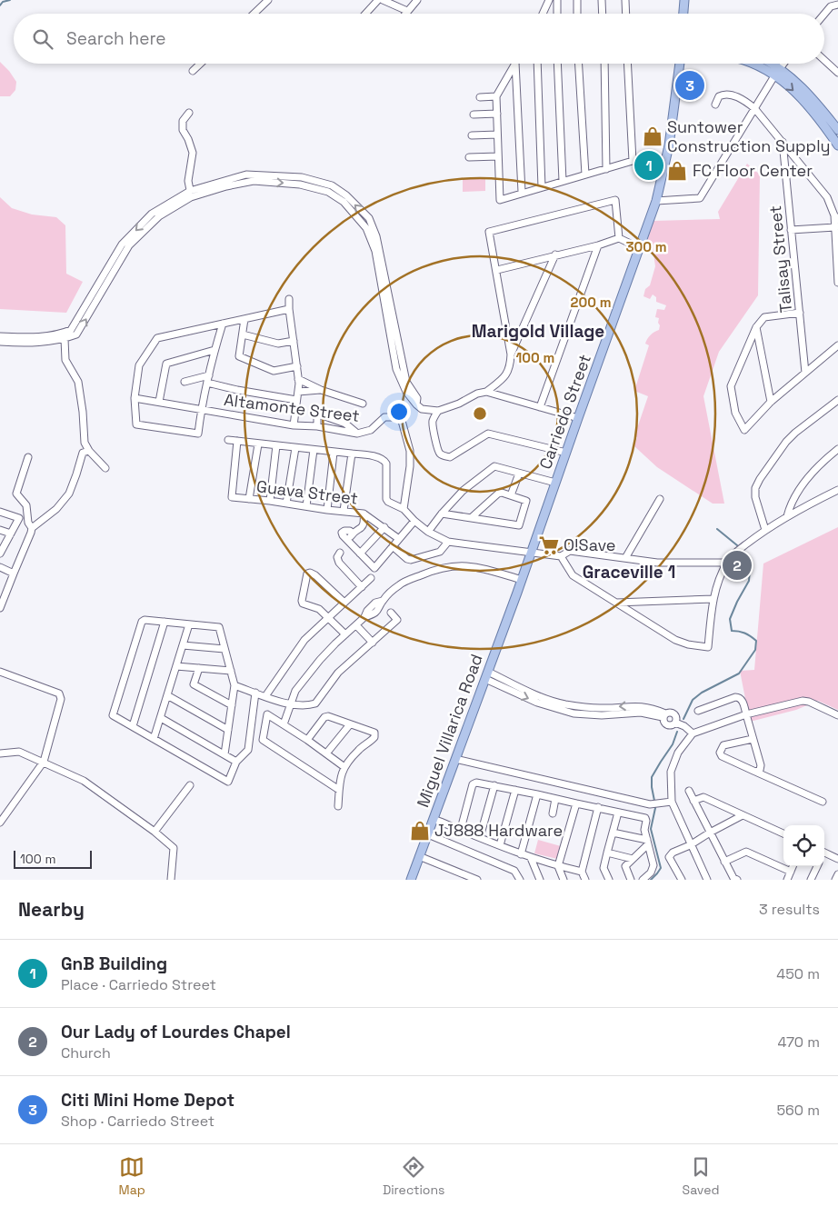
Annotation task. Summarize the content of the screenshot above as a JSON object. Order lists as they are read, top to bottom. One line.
{"streets":{"main road":["Carriedo Street","Miguel Villarica Road"],"street":["Talisay Street","Altamonte Street","Guava Street"]},"crossings":[["Carriedo Street","Miguel Villarica Road"]],"districts":["Marigold Village","Graceville 1"],"places":{"shop":["Suntower Construction Supply","FC Floor Center","JJ888 Hardware"],"supermarket":["O!Save"]},"scale_bar":"100 m","page":{"search":"Search here","pins":["3","1","2"],"scale":"100 m","heading":["Nearby","3 results"],"list":[{"mark":"1","name":"GnB Building","note":"Place · Carriedo Street","value":"450 m"},{"mark":"2","name":"Our Lady of Lourdes Chapel","note":"Church","value":"470 m"},{"mark":"3","name":"Citi Mini Home Depot","note":"Shop · Carriedo Street","value":"560 m"}],"nav":["Map","Directions","Saved"]},"rings":["300 m","200 m","100 m"]}
